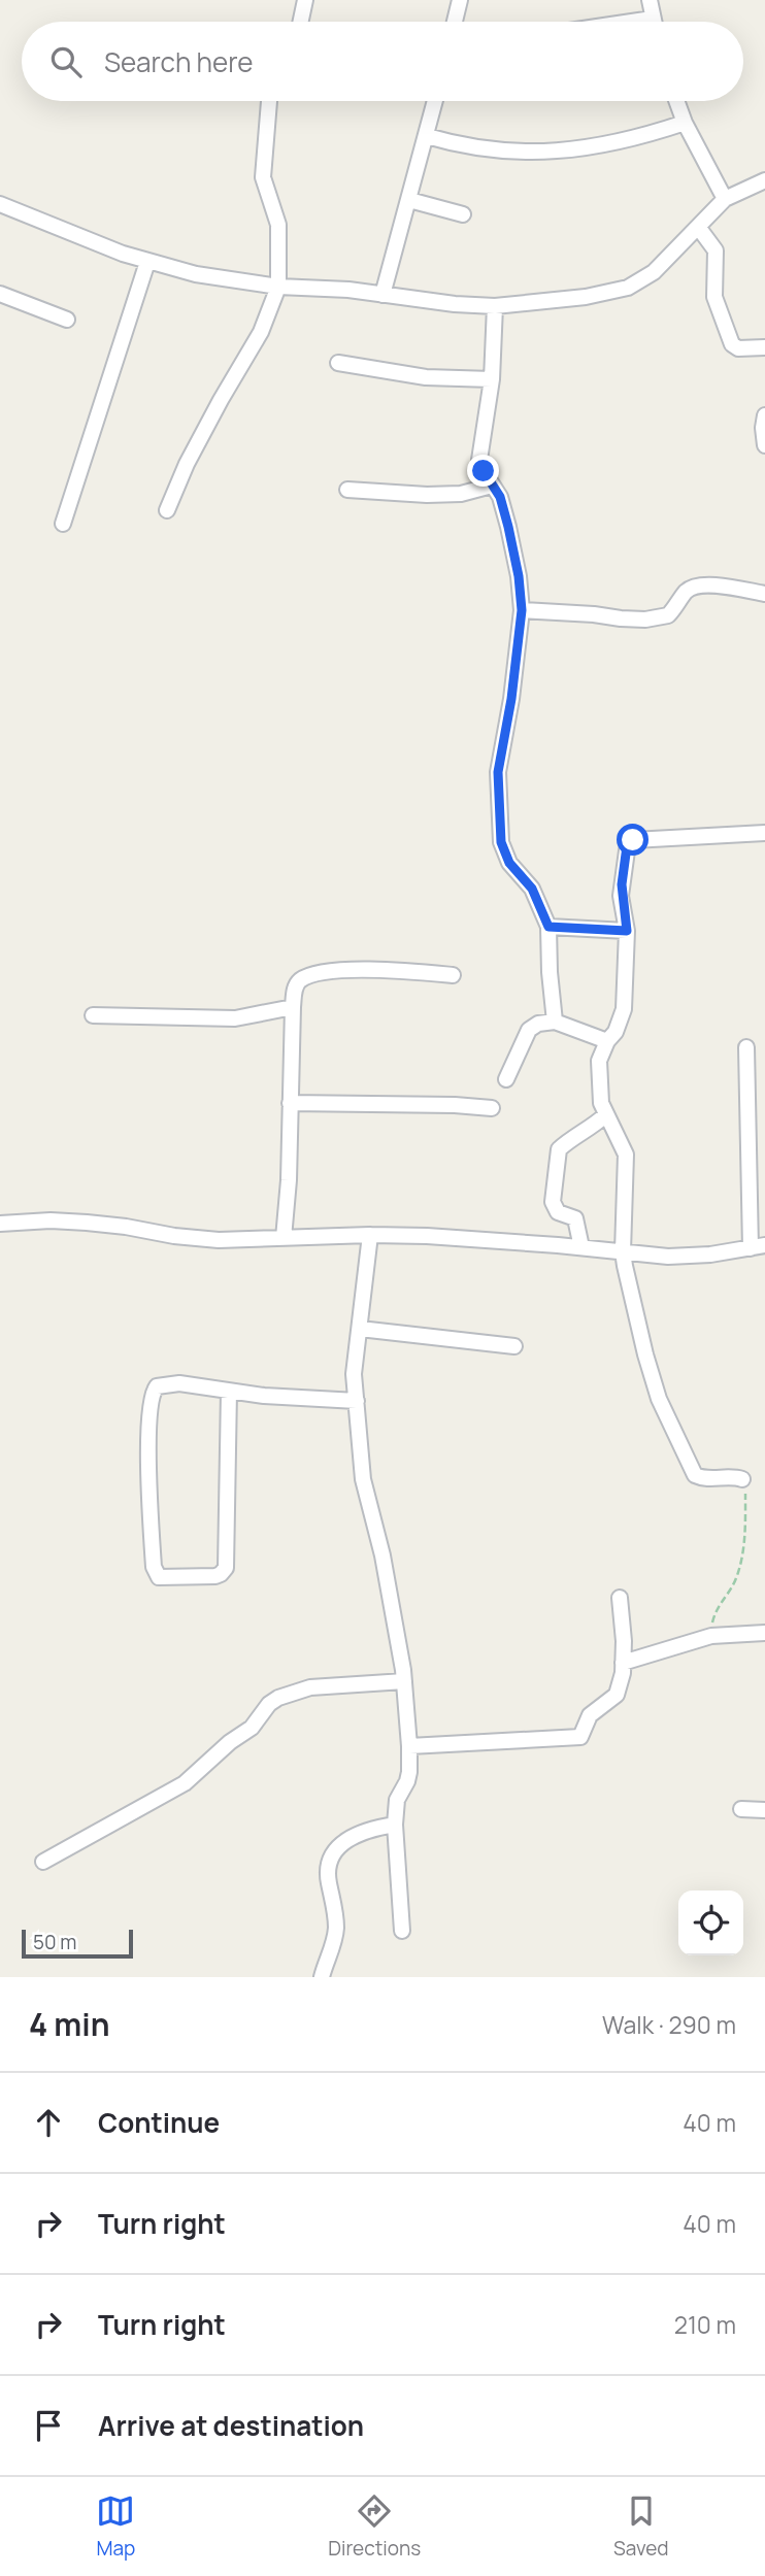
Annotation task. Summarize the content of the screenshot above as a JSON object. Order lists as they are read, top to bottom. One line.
{"scale_bar":"50 m","page":{"search":"Search here","scale":"50 m","heading":["4 min","Walk · 290 m"],"list":[["Continue","40 m"],["Turn right","40 m"],["Turn right","210 m"],"Arrive at destination"],"nav":["Map","Directions","Saved"]}}
